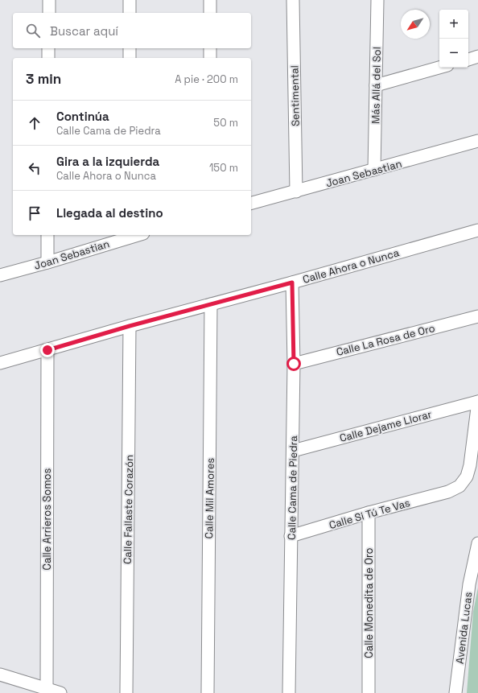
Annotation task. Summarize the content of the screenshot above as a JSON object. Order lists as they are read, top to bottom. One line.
{"streets":{"street":["Más Allá del Sol","Sentimental","Joan Sebastian","Calle Ahora o Nunca","Calle La Rosa de Oro","Calle Dejame Llorar","Calle Cama de Piedra","Calle Mil Amores","Calle Fallaste Corazón","Calle Si Tú Te Vas","Calle Arrieros Somos","Calle Monedita de Oro","Avenida Lucas"]},"crossings":[["Más Allá del Sol","Joan Sebastian"],["Sentimental","Joan Sebastian"],["Calle Ahora o Nunca","Calle Cama de Piedra"],["Calle Ahora o Nunca","Calle Mil Amores"],["Calle Ahora o Nunca","Calle Fallaste Corazón"],["Calle Ahora o Nunca","Calle Arrieros Somos"],["Calle La Rosa de Oro","Calle Cama de Piedra"],["Calle Dejame Llorar","Calle Cama de Piedra"],["Calle Dejame Llorar","Calle Si Tú Te Vas"],["Calle Cama de Piedra","Calle Si Tú Te Vas"],["Calle Si Tú Te Vas","Calle Monedita de Oro"]],"north":"bottom left","page":{"map_buttons":["+","−"],"search":"Buscar aquí","heading":["3 min","A pie · 200 m"],"list":[["Continúa","Calle Cama de Piedra","50 m"],["Gira a la izquierda","Calle Ahora o Nunca","150 m"],"Llegada al destino"]}}
